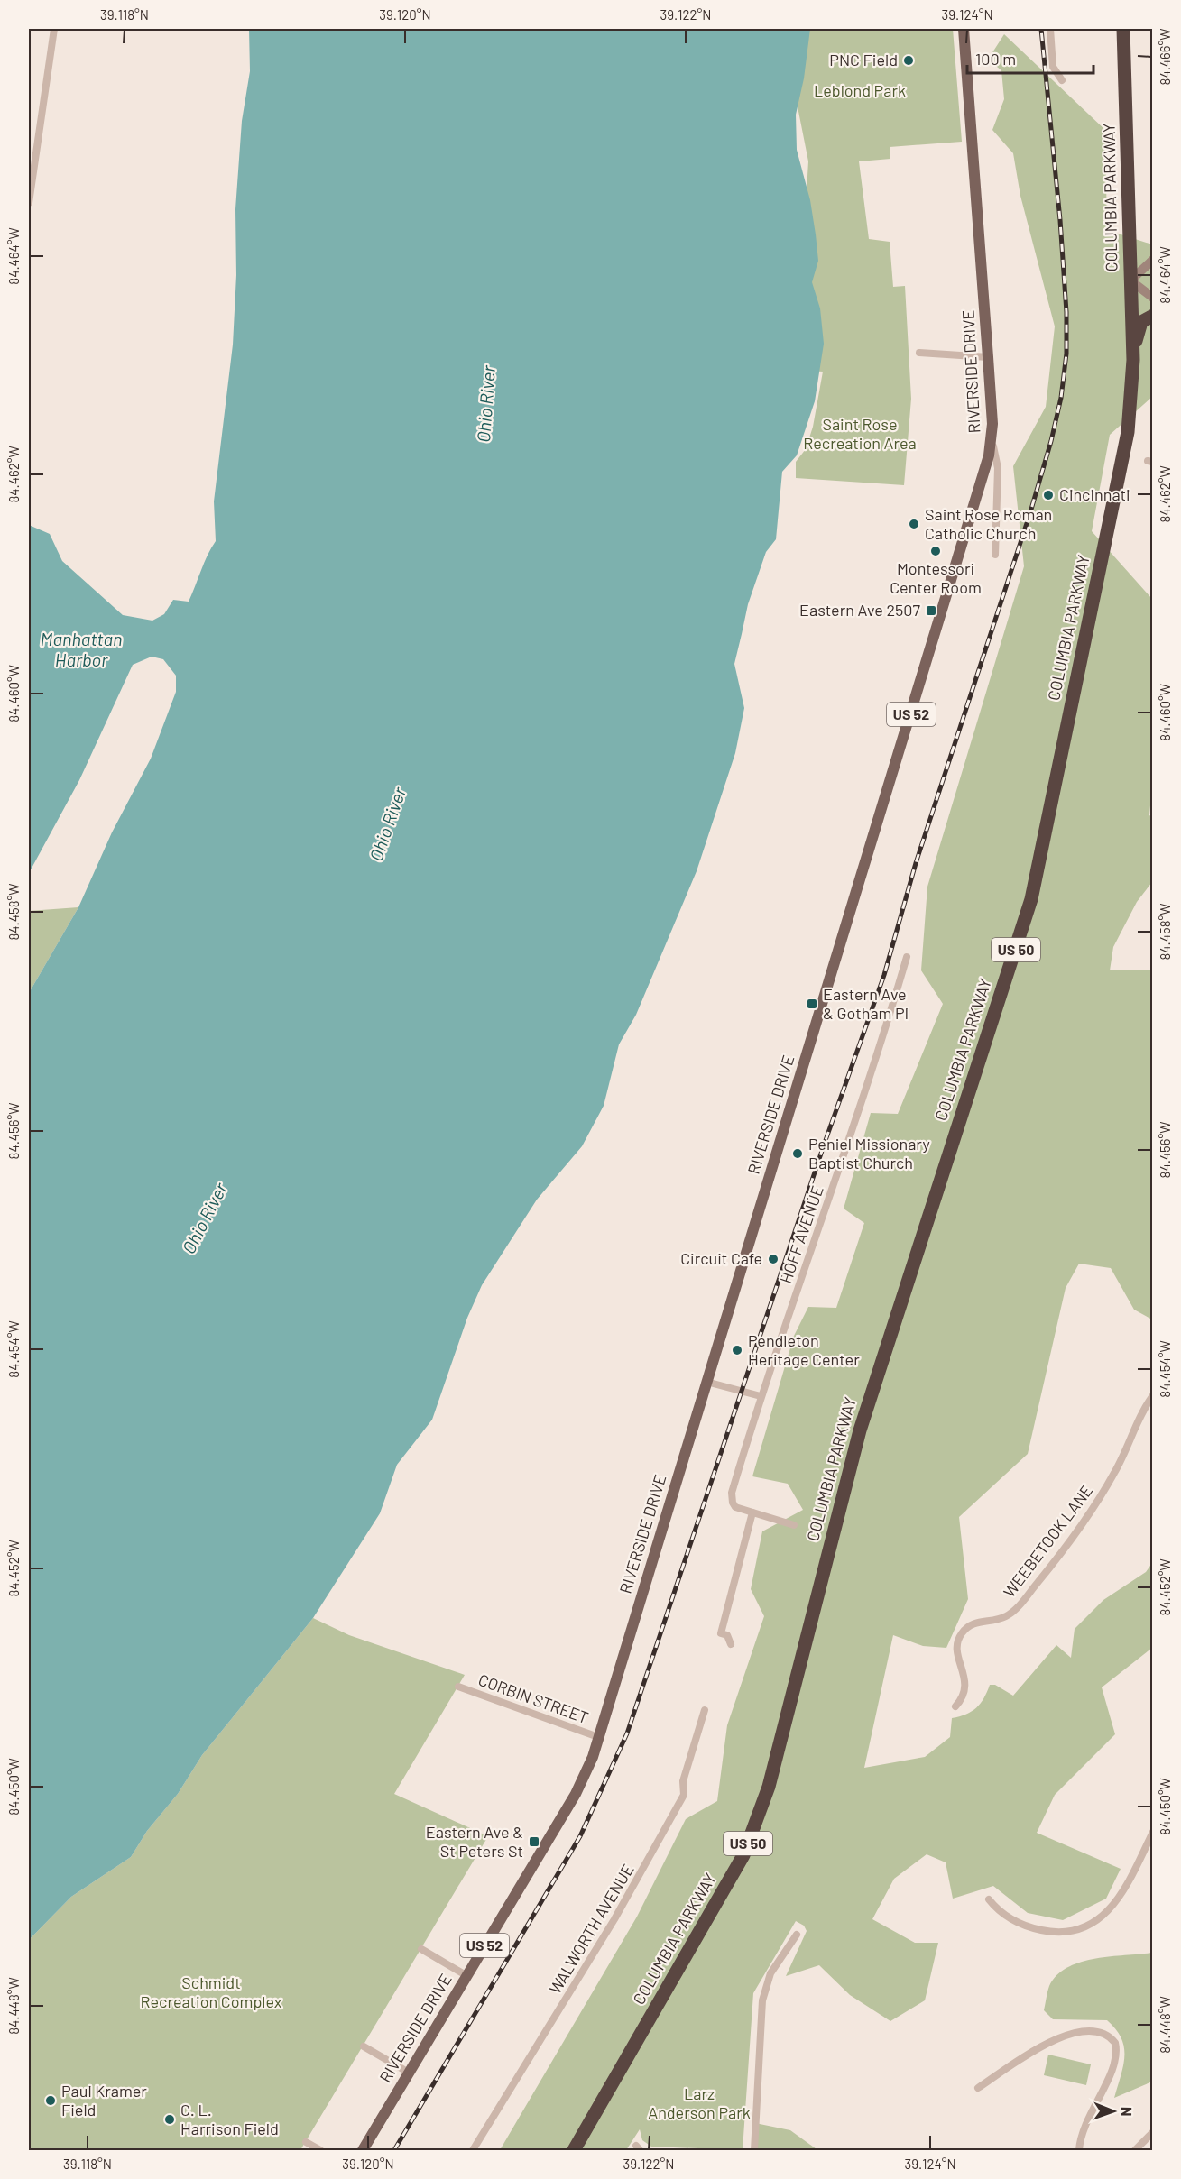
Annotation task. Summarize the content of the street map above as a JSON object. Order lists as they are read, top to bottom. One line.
{"streets":{"highway":["COLUMBIA PARKWAY","US 50"],"main road":["RIVERSIDE DRIVE","US 52"],"street":["HOFF AVENUE","WEEBETOOK LANE","CORBIN STREET","WALWORTH AVENUE"]},"crossings":[["RIVERSIDE DRIVE","CORBIN STREET"]],"water":["Ohio River","Manhattan Harbor"],"parks":["Leblond Park","Saint Rose Recreation Area","Schmidt Recreation Complex","Larz Anderson Park"],"places":{"other":["PNC Field","Cincinnati","Saint Rose Roman Catholic Church","Montessori Center Room","Peniel Missionary Baptist Church","Circuit Cafe","Pendleton Heritage Center","Paul Kramer Field","C. L. Harrison Field"],"transit":["Eastern Ave 2507","Eastern Ave & Gotham Pl","Eastern Ave & St Peters St"]},"scale_bar":"100 m","north":"right","coordinates":["39.118°N","39.120°N","39.122°N","39.124°N","84.466°W","84.464°W","84.462°W","84.460°W","84.458°W","84.456°W","84.454°W","84.452°W","84.450°W","84.448°W"]}
